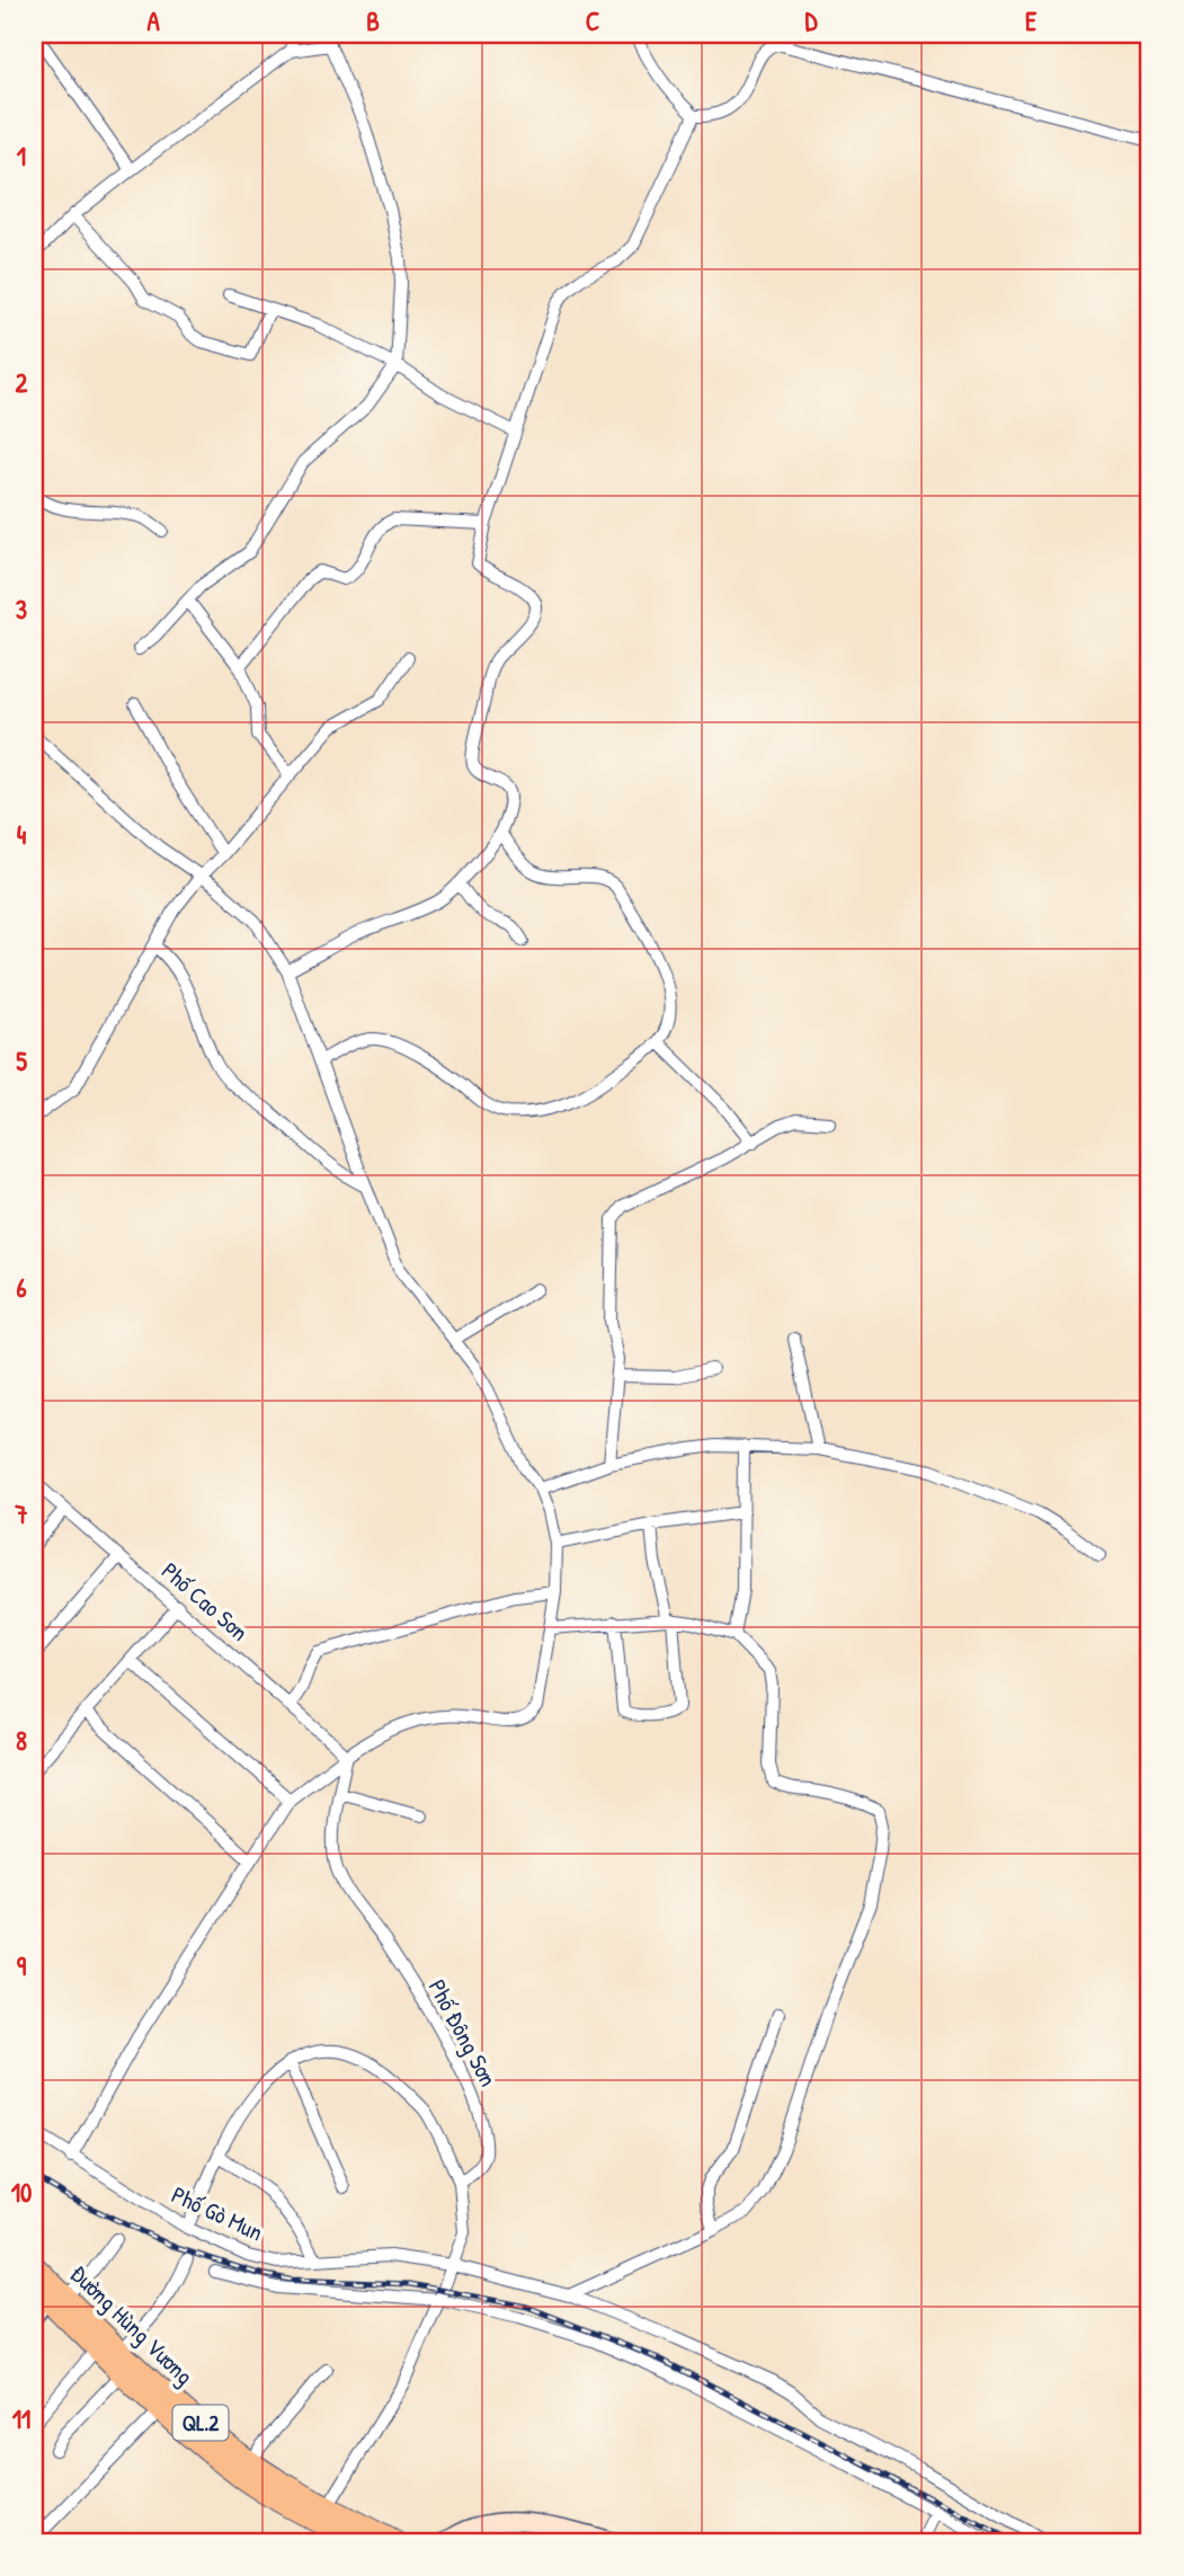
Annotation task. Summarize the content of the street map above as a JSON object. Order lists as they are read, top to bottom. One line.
{"streets":{"highway":["Đường Hùng Vương","QL.2"],"street":["Phố Cao Sơn","Phố Đông Sơn","Phố Gò Mun"]},"crossings":[["Phố Cao Sơn","Phố Đông Sơn"]],"grid":{"columns":["A","B","C","D","E"],"rows":["1","2","3","4","5","6","7","8","9","10","11"]}}
